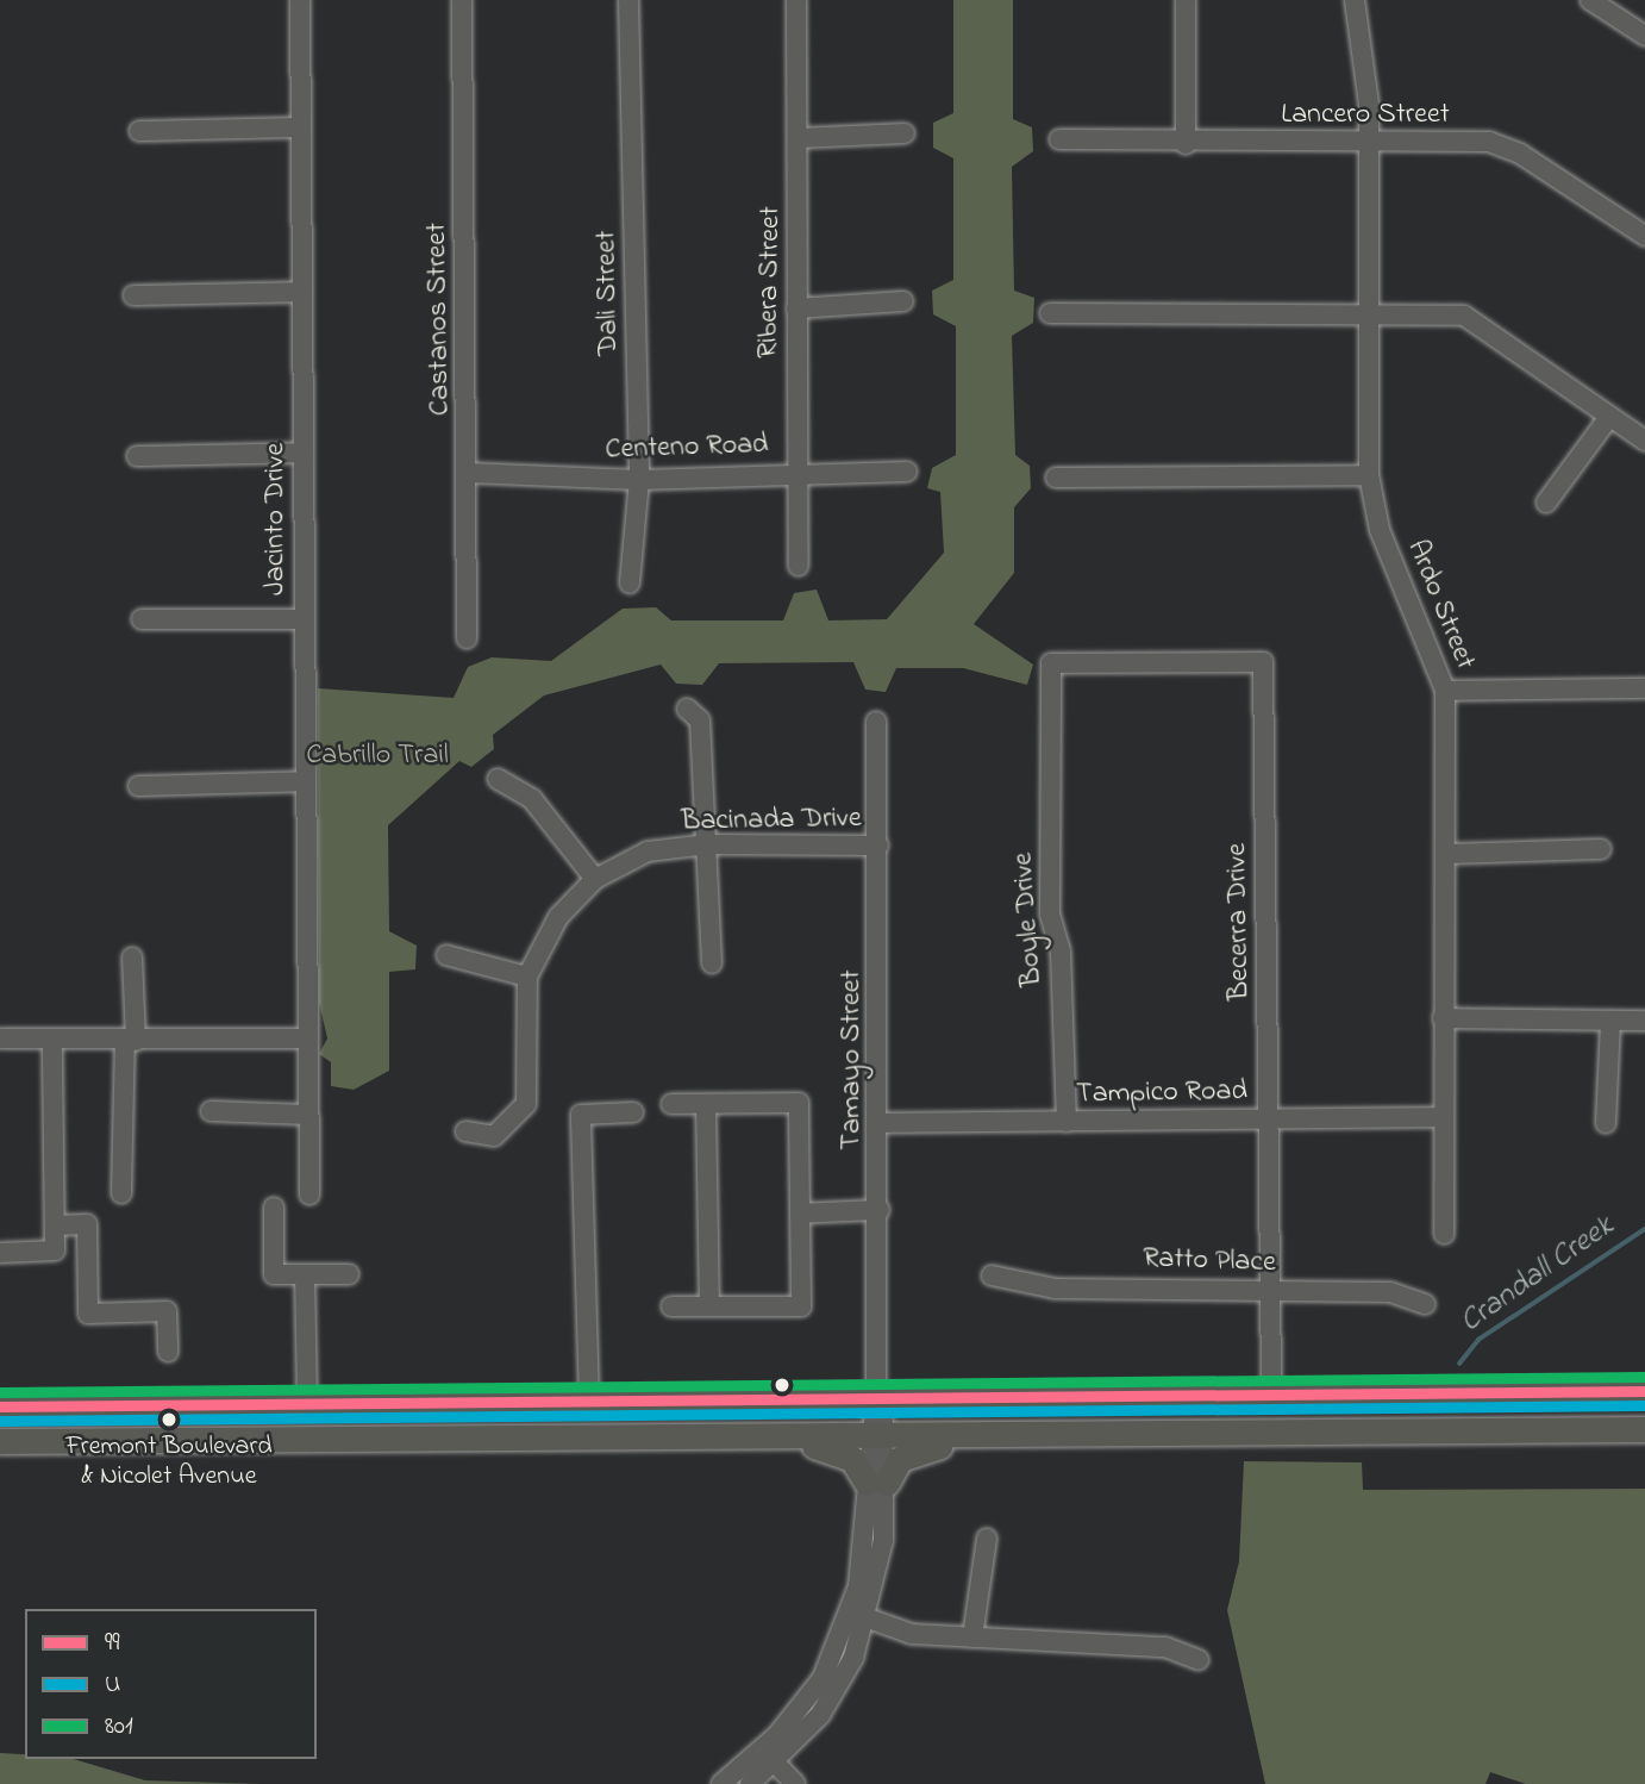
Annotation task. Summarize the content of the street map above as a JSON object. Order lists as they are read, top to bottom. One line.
{"streets":{"street":["Lancero Street","Ribera Street","Dali Street","Castanos Street","Centeno Road","Jacinto Drive","Ardo Street","Bacinada Drive","Boyle Drive","Becerra Drive","Tamayo Street","Tampico Road","Ratto Place"]},"crossings":[["Lancero Street","Ardo Street"],["Ribera Street","Centeno Road"],["Dali Street","Centeno Road"],["Castanos Street","Centeno Road"],["Ardo Street","Tampico Road"],["Bacinada Drive","Tamayo Street"],["Boyle Drive","Becerra Drive"],["Boyle Drive","Tampico Road"],["Becerra Drive","Tampico Road"],["Becerra Drive","Ratto Place"],["Tamayo Street","Tampico Road"]],"water":["Crandall Creek"],"parks":["Cabrillo Trail"],"places":["Fremont Boulevard & Nicolet Avenue"],"lines":["transit line 801","transit line 99","transit line U"],"legend":["99","U","801"]}
